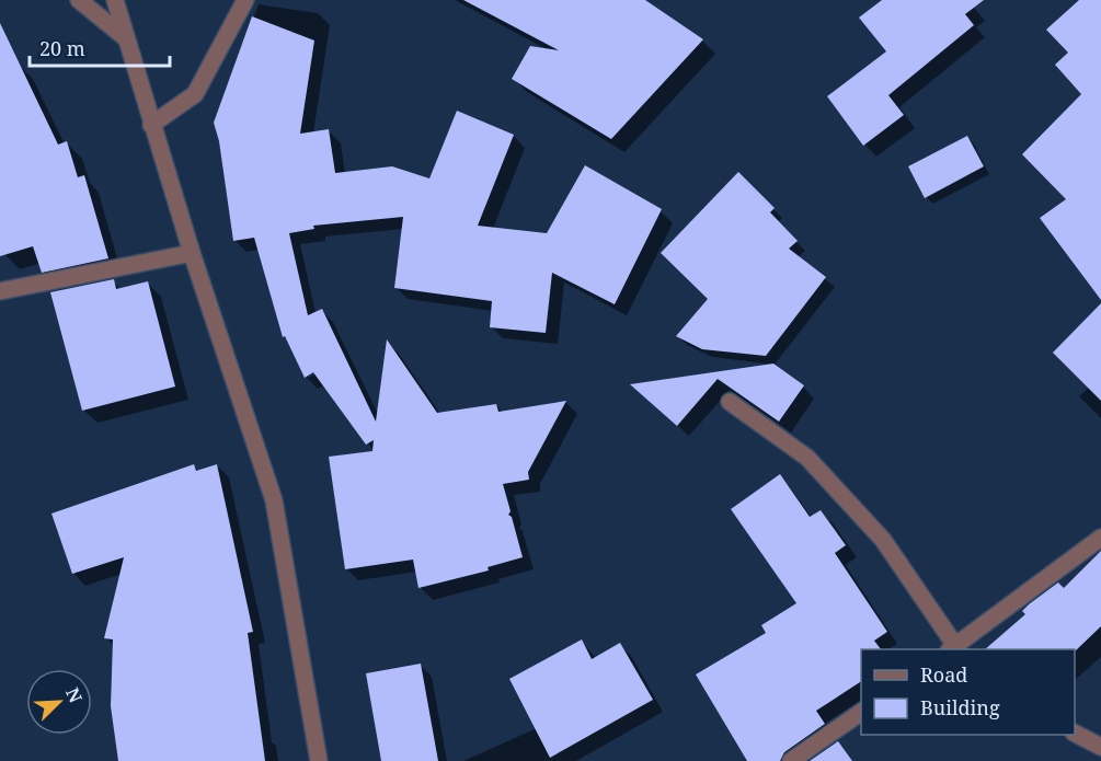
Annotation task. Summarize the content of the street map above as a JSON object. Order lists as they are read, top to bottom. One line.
{"legend":["Road","Building"],"scale_bar":"20 m","north":"top right"}
